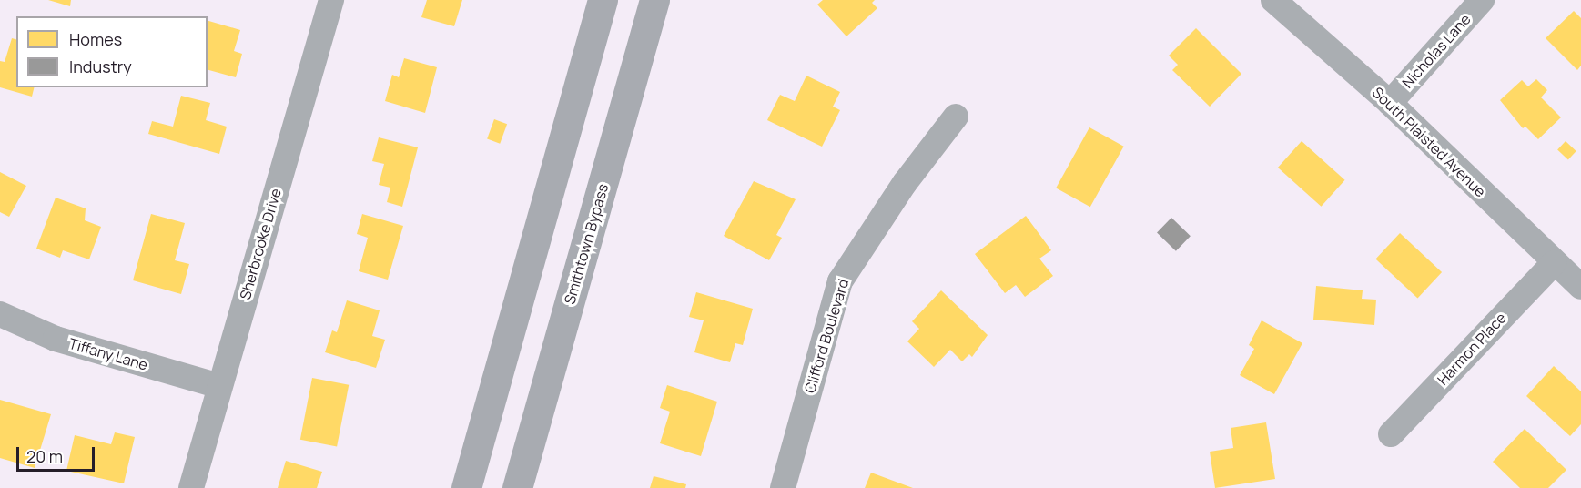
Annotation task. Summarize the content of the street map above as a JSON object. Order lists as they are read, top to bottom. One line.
{"streets":{"highway":["Smithtown Bypass"],"street":["Nicholas Lane","South Plaisted Avenue","Sherbrooke Drive","Clifford Boulevard","Harmon Place","Tiffany Lane"]},"crossings":[["Nicholas Lane","South Plaisted Avenue"],["South Plaisted Avenue","Harmon Place"],["Sherbrooke Drive","Tiffany Lane"]],"legend":["Homes","Industry"],"scale_bar":"20 m"}
